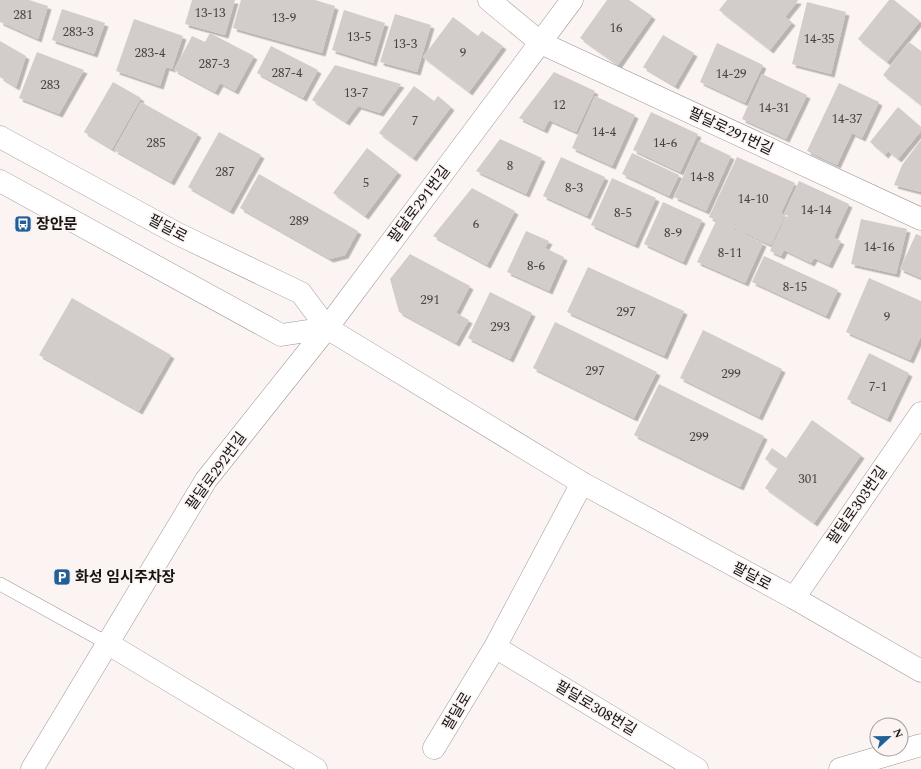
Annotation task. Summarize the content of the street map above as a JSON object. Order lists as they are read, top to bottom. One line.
{"streets":{"street":["팔달로291번길","팔달로","팔달로292번길","팔달로303번길","팔달로308번길"]},"crossings":[["팔달로291번길","팔달로"],["팔달로291번길","팔달로292번길"],["팔달로","팔달로292번길"],["팔달로","팔달로303번길"],["팔달로","팔달로308번길"]],"places":{"bus stop":["장안문"],"parking":["화성 임시주차장"]},"house_numbers":["13-13","281","13-9","16","283-3","13-5","14-35","13-3","283-4","9","287-3","287-4","14-29","283","13-7","12","14-31","14-37","7","14-4","285","14-6","8","287","14-8","5","8-3","14-10","14-14","8-5","289","6","8-9","14-16","8-11","8-6","8-15","291","297","9","293","297","299","7-1","299","301"],"north":"right"}
